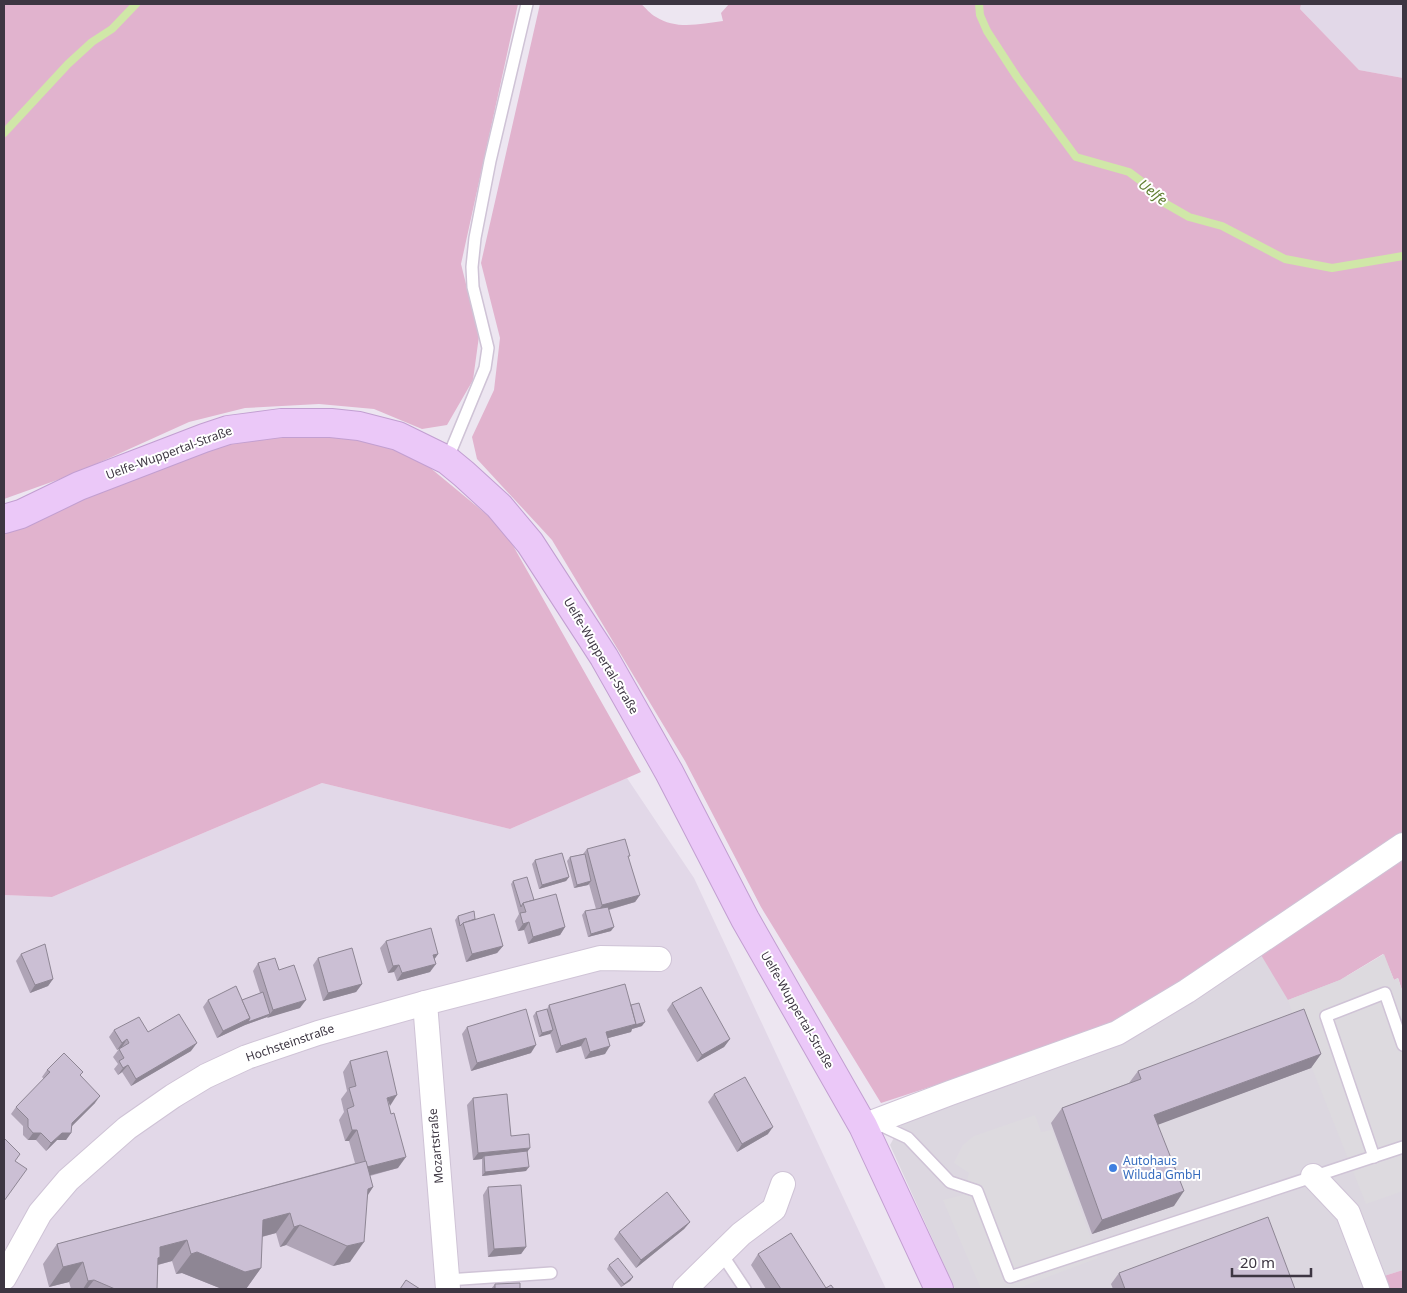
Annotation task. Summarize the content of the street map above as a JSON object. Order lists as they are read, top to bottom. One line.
{"streets":{"main road":["Uelfe-Wuppertal-Straße"],"street":["Hochsteinstraße","Mozartstraße"]},"crossings":[["Hochsteinstraße","Mozartstraße"]],"water":["Uelfe"],"places":["Autohaus Wiluda GmbH"],"scale_bar":"20 m"}
